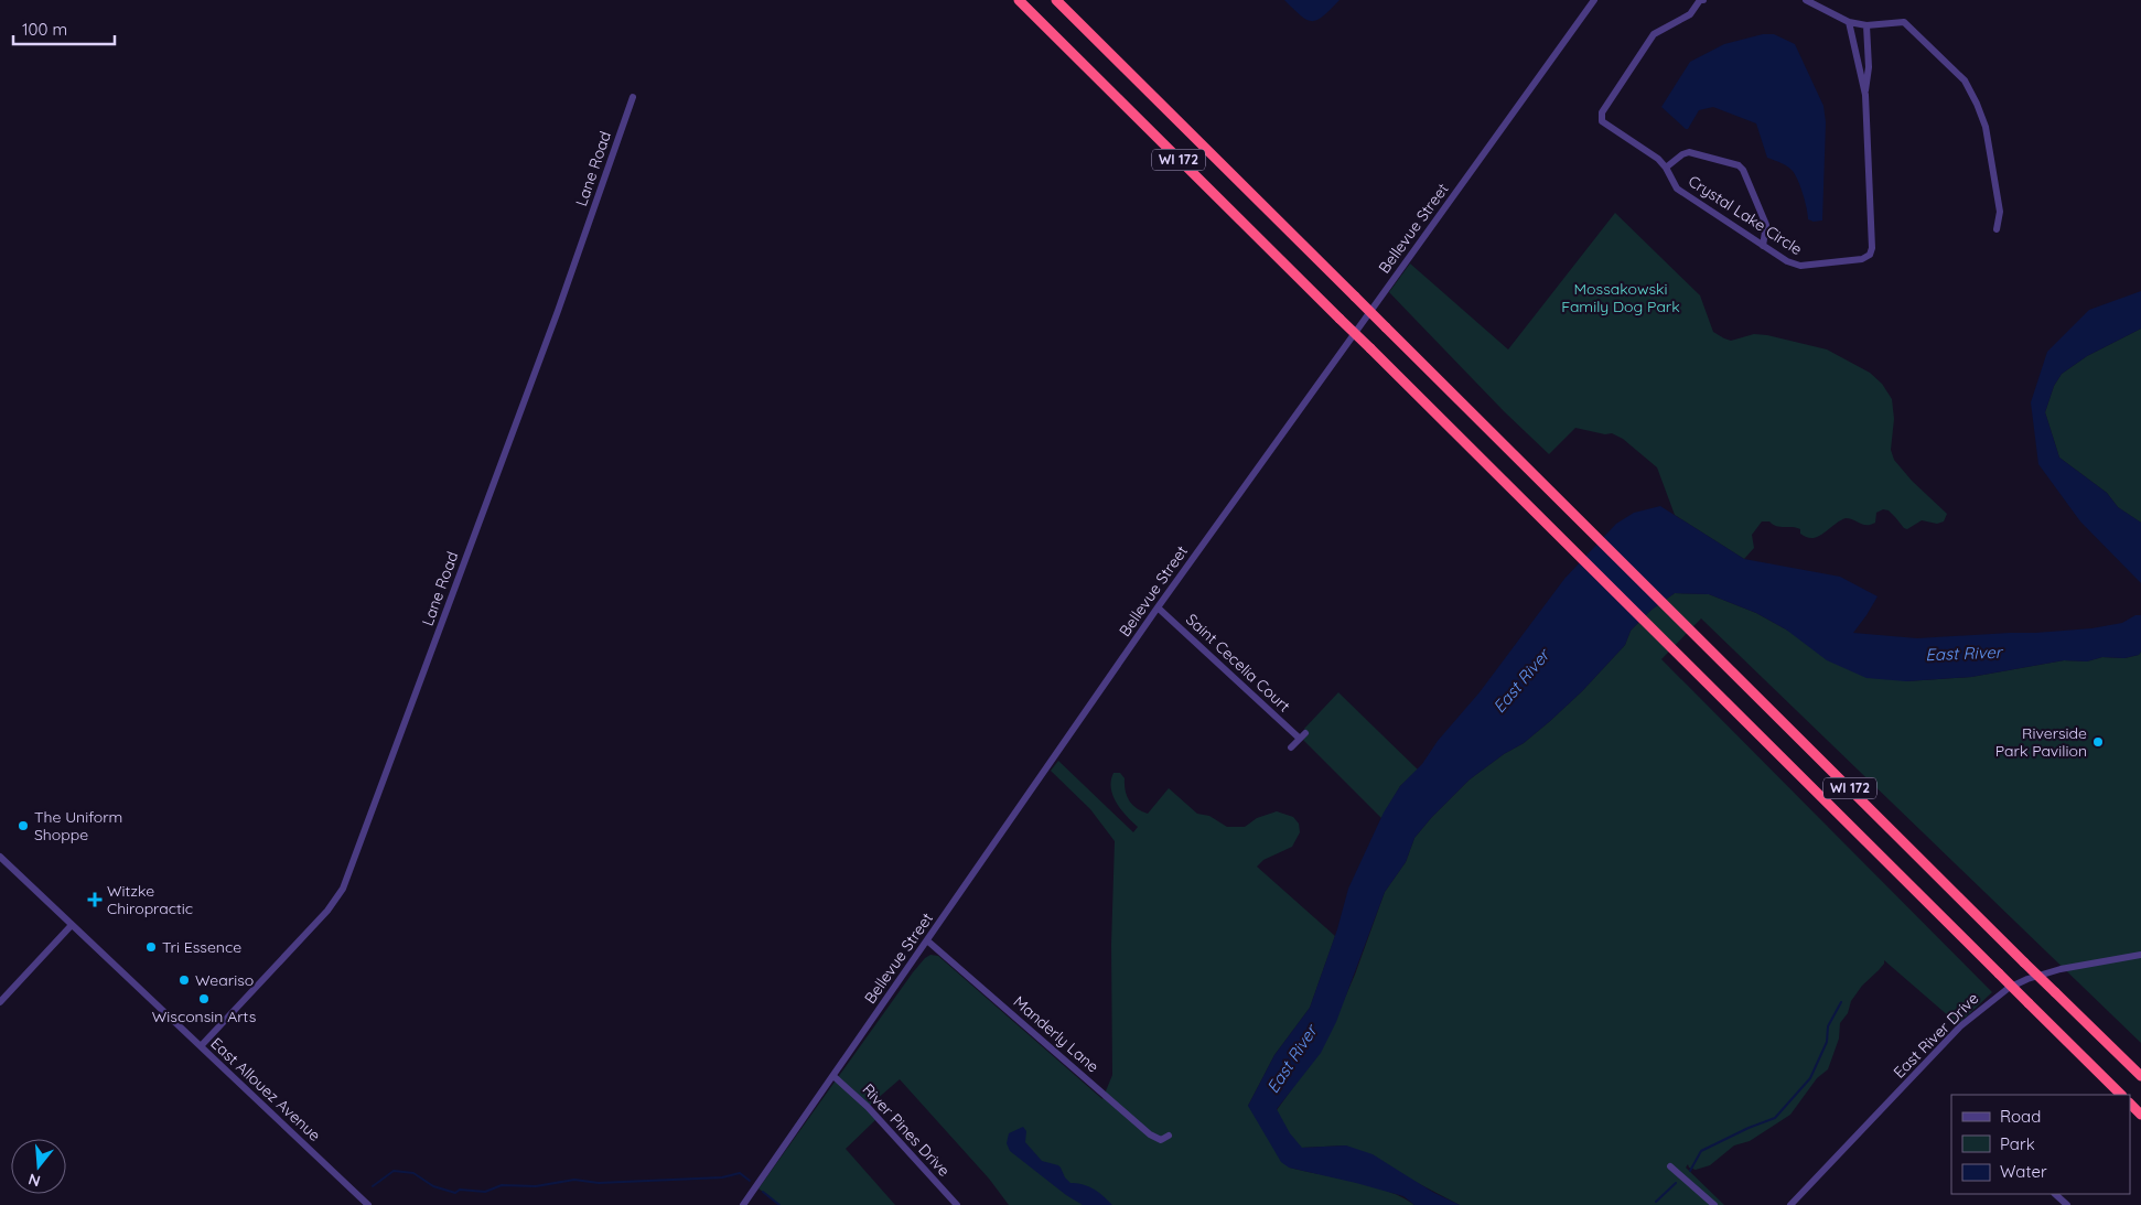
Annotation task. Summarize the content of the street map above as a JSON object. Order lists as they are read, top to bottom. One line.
{"streets":{"highway":["WI 172"],"street":["Lane Road","Crystal Lake Circle","Bellevue Street","Saint Cecelia Court","Manderly Lane","East River Drive","East Allouez Avenue","River Pines Drive"]},"crossings":[["Lane Road","East Allouez Avenue"],["Bellevue Street","Saint Cecelia Court"],["Bellevue Street","Manderly Lane"],["Bellevue Street","River Pines Drive"]],"water":["East River"],"parks":["Mossakowski Family Dog Park"],"places":{"other":["Riverside Park Pavilion","The Uniform Shoppe","Tri Essence","Weariso","Wisconsin Arts"],"health":["Witzke Chiropractic"]},"legend":["Road","Park","Water"],"scale_bar":"100 m","north":"bottom"}
